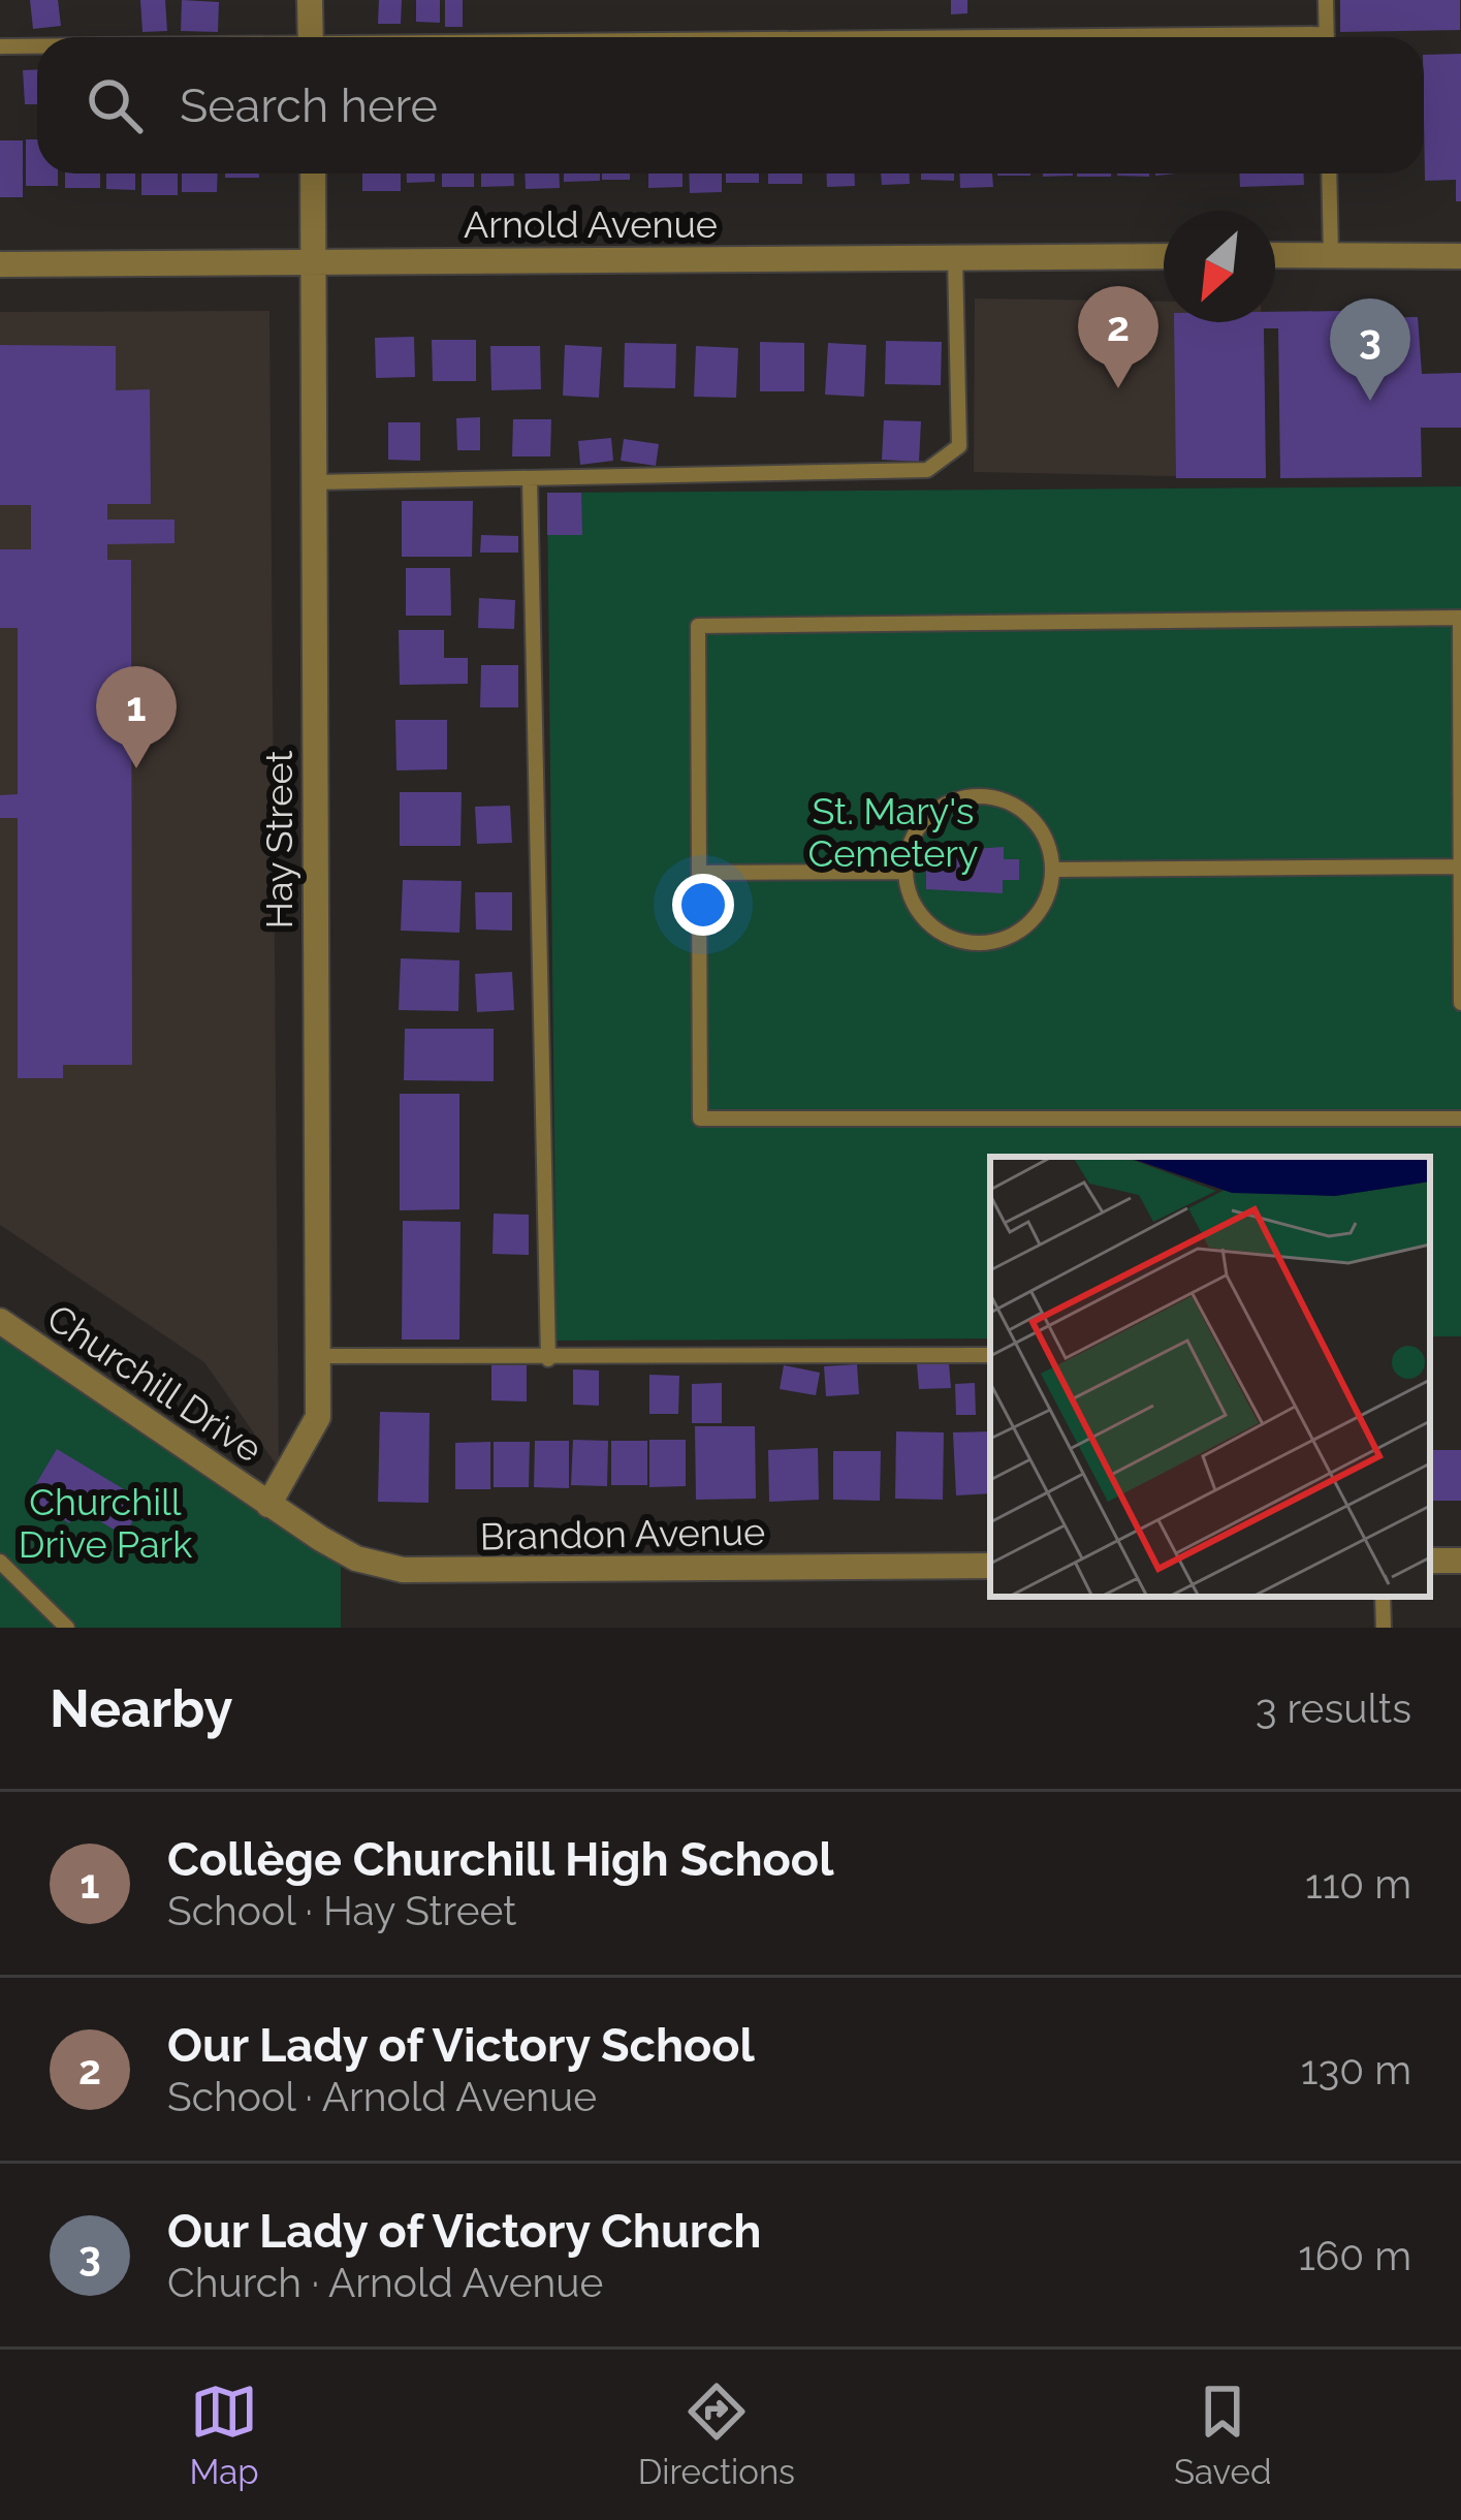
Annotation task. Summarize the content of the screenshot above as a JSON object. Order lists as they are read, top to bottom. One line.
{"streets":{"street":["Arnold Avenue","Hay Street","Churchill Drive","Brandon Avenue"]},"crossings":[["Arnold Avenue","Hay Street"],["Hay Street","Churchill Drive"],["Hay Street","Brandon Avenue"],["Churchill Drive","Brandon Avenue"]],"parks":["St. Mary's Cemetery","Churchill Drive Park"],"north":"bottom left","page":{"search":"Search here","pins":["2","3","1"],"heading":["Nearby","3 results"],"list":[{"mark":"1","name":"Collège Churchill High School","note":"School · Hay Street","value":"110 m"},{"mark":"2","name":"Our Lady of Victory School","note":"School · Arnold Avenue","value":"130 m"},{"mark":"3","name":"Our Lady of Victory Church","note":"Church · Arnold Avenue","value":"160 m"}],"nav":["Map","Directions","Saved"]}}
